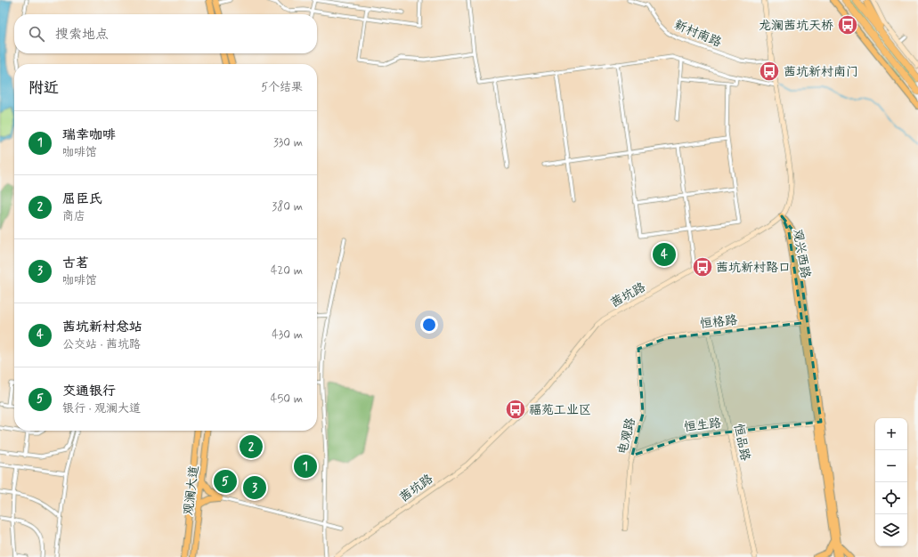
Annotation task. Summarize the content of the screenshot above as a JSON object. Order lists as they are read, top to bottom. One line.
{"streets":{"main road":["观兴西路","观澜大道"],"street":["新村南路","茜坑路","恒格路","恒生路","电观路","恒品路"]},"crossings":[["观兴西路","茜坑路"],["观兴西路","恒格路"],["观兴西路","恒生路"],["恒格路","电观路"],["恒格路","恒品路"],["恒生路","电观路"],["恒生路","恒品路"]],"places":{"bus stop":["龙澜茜坑天桥","茜坑新村南门","茜坑新村路口","福苑工业区"]},"page":{"search":"搜索地点","heading":["附近","5个结果"],"list":[{"mark":"1","name":"瑞幸咖啡","note":"咖啡馆","value":"330 m"},{"mark":"2","name":"屈臣氏","note":"商店","value":"380 m"},{"mark":"3","name":"古茗","note":"咖啡馆","value":"420 m"},{"mark":"4","name":"茜坑新村总站","note":"公交站 · 茜坑路","value":"430 m"},{"mark":"5","name":"交通银行","note":"银行 · 观澜大道","value":"450 m"}],"pins":["4","2","1","5","3"],"map_buttons":["+","−"]}}
